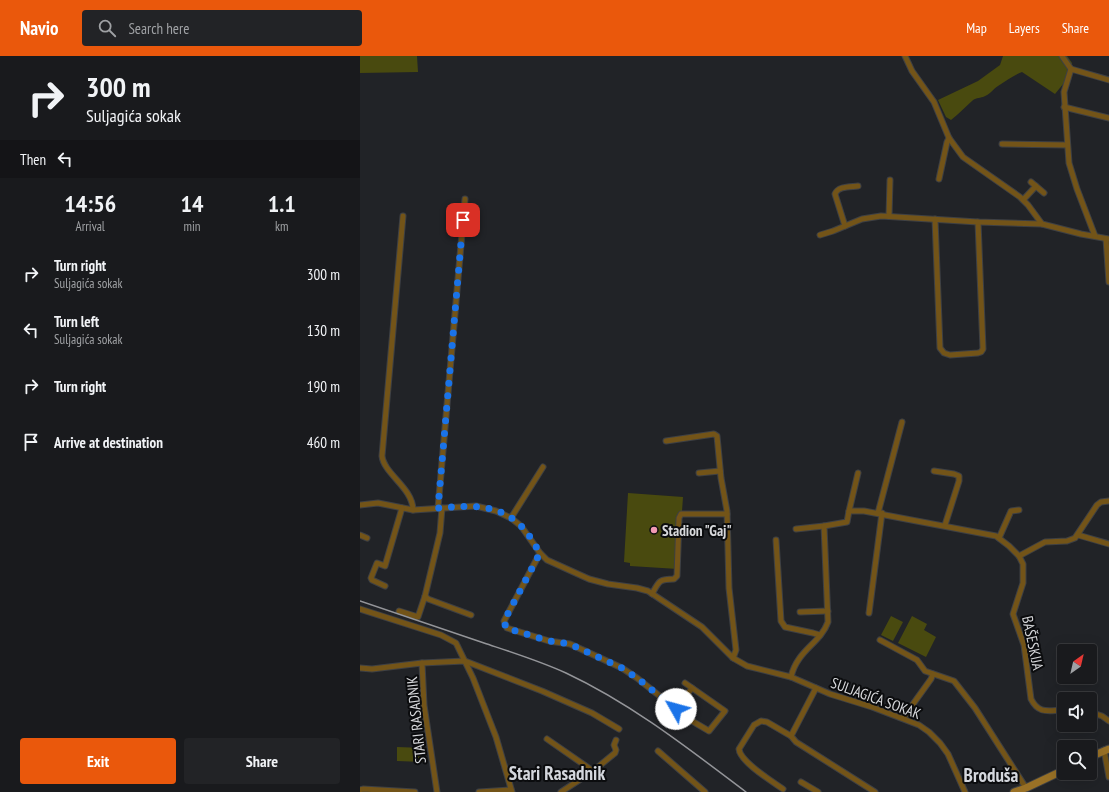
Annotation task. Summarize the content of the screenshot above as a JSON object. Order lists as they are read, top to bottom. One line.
{"streets":{"street":["BAŠESKIJA","SULJAGIĆA SOKAK","STARI RASADNIK"]},"districts":["Stari Rasadnik","Broduša"],"places":["Stadion \"Gaj\""],"north":"top right","page":{"header":"Navio","search":"Search here","nav":["Map","Layers","Share"],"turn":["300 m","Suljagića sokak"],"then":"Then","eta":["14:56","Arrival","14","min","1.1","km"],"list":[{"name":"Turn right","note":"Suljagića sokak","value":"300 m"},{"name":"Turn left","note":"Suljagića sokak","value":"130 m"},{"name":"Turn right","value":"190 m"},{"name":"Arrive at destination","value":"460 m"}],"buttons":["Exit","Share"]}}
